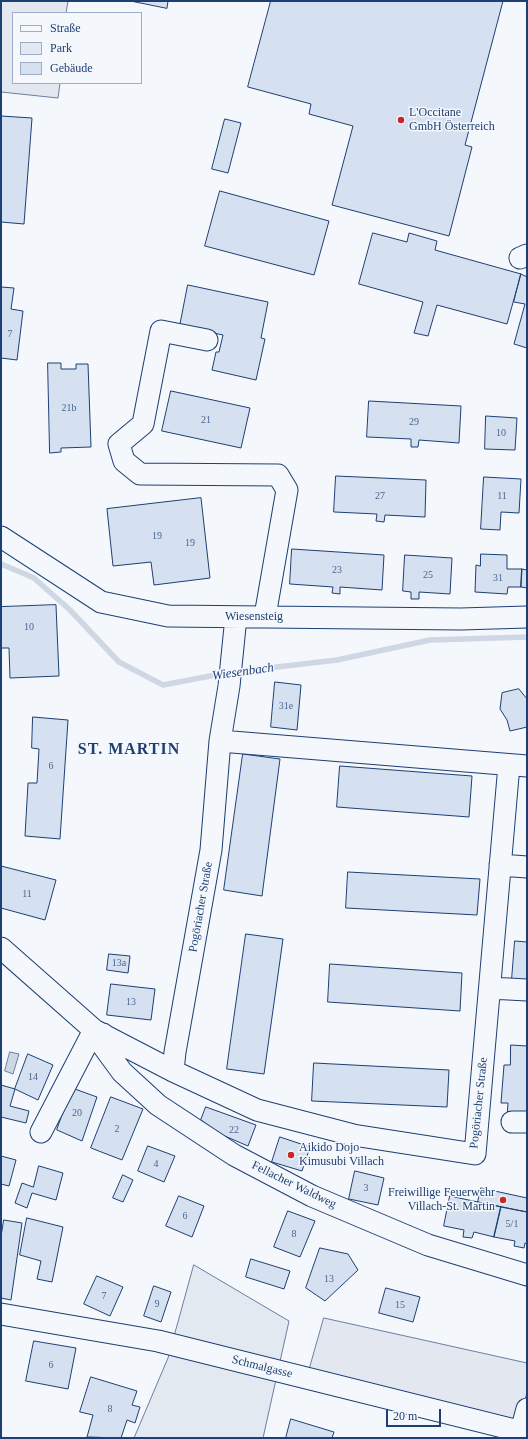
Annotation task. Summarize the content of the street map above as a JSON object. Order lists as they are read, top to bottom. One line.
{"streets":{"street":["Wiesensteig","Pogöriacher Straße","Fellacher Waldweg","Schmalgasse"]},"crossings":[["Wiesensteig","Pogöriacher Straße"],["Pogöriacher Straße","Fellacher Waldweg"]],"districts":["ST. MARTIN"],"water":["Wiesenbach"],"places":["L'Occitane GmbH Österreich","Aikido Dojo Kimusubi Villach","Freiwillige Feuerwehr Villach-St. Martin"],"house_numbers":["7","21b","21","29","10","27","11","19","19","23","25","31","10","31e","6","11","13a","13","14","20","2","22","4","3","6","5/1","8","13","7","9","15","6","8"],"legend":["Straße","Park","Gebäude"],"scale_bar":"20 m"}
